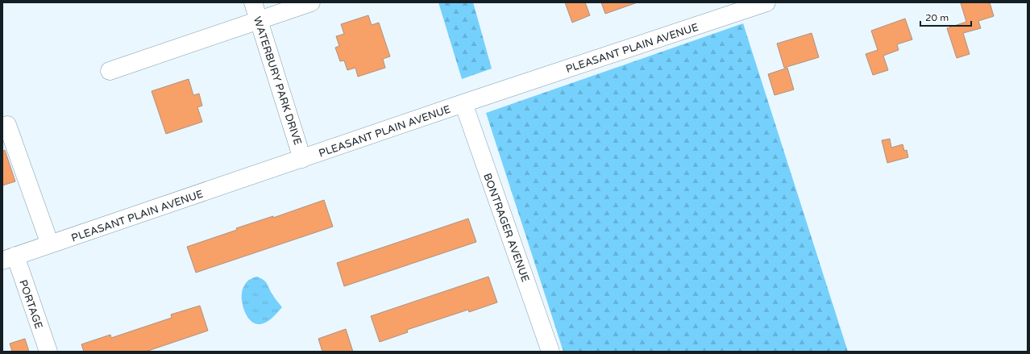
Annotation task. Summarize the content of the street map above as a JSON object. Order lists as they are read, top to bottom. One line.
{"streets":{"street":["PLEASANT PLAIN AVENUE","WATERBURY PARK DRIVE","BONTRAGER AVENUE","PORTAGE"]},"crossings":[["PLEASANT PLAIN AVENUE","WATERBURY PARK DRIVE"],["PLEASANT PLAIN AVENUE","BONTRAGER AVENUE"],["PLEASANT PLAIN AVENUE","PORTAGE"]],"scale_bar":"20 m"}
